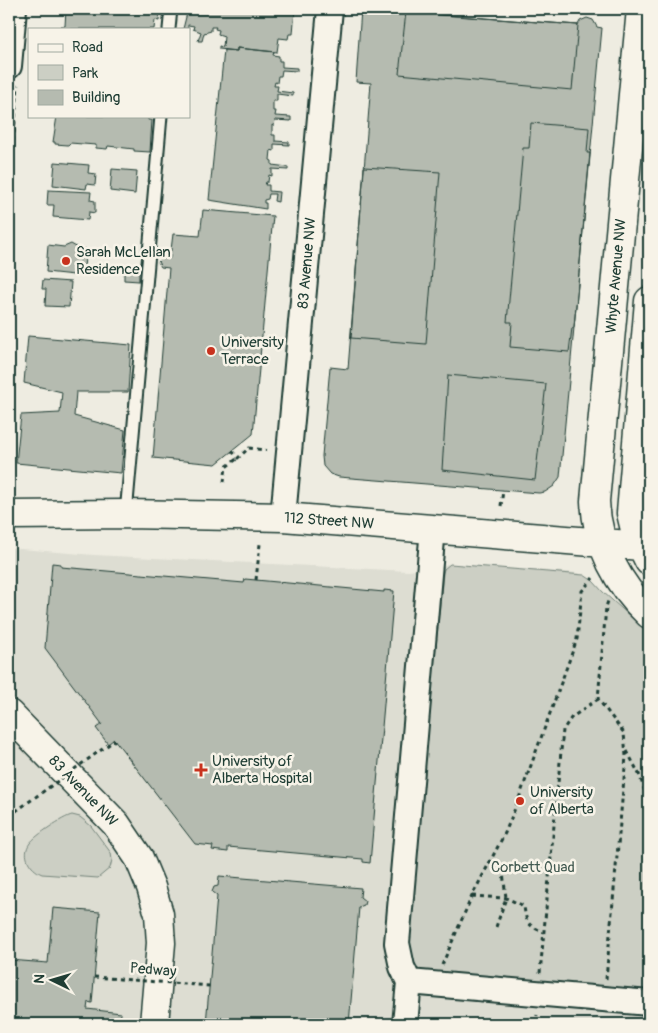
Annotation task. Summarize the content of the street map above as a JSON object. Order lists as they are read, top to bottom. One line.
{"streets":{"main road":["83 Avenue NW","Whyte Avenue NW","112 Street NW"],"path":["Pedway"]},"crossings":[["83 Avenue NW","112 Street NW"],["Whyte Avenue NW","112 Street NW"]],"parks":["Corbett Quad"],"places":{"other":["Sarah McLellan Residence","University Terrace","University of Alberta"],"health":["University of Alberta Hospital"]},"legend":["Road","Park","Building"],"north":"left"}
